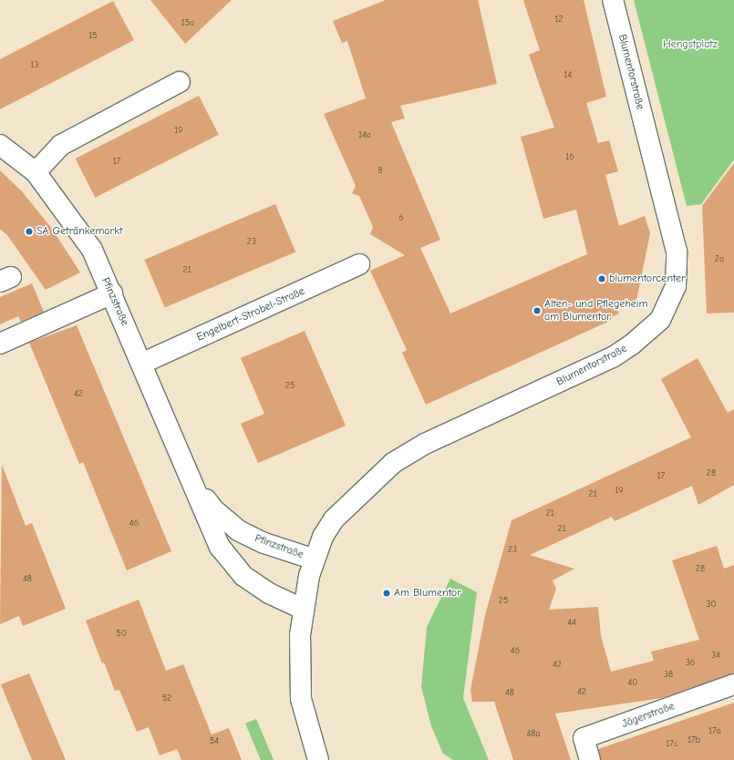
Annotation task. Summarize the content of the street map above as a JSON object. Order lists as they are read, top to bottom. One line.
{"streets":{"street":["Blumentorstraße","Pfinzstraße","Engelbert-Strobel-Straße","Jägerstraße"]},"crossings":[["Blumentorstraße","Pfinzstraße"],["Pfinzstraße","Engelbert-Strobel-Straße"]],"parks":["Hengstplatz"],"places":["SA Getränkemarkt","blumentorcenter","Alten- und Pflegeheim am Blumentor","Am Blumentor"],"house_numbers":["12","15a","15","13","14","19","14a","16","17","8","6","23","2a","21","25","42","28","17","19","21","21","46","21","23","28","48","25","30","44","50","46","34","36","42","38","40","42","48","52","17a","48a","17b","54","17c"]}
